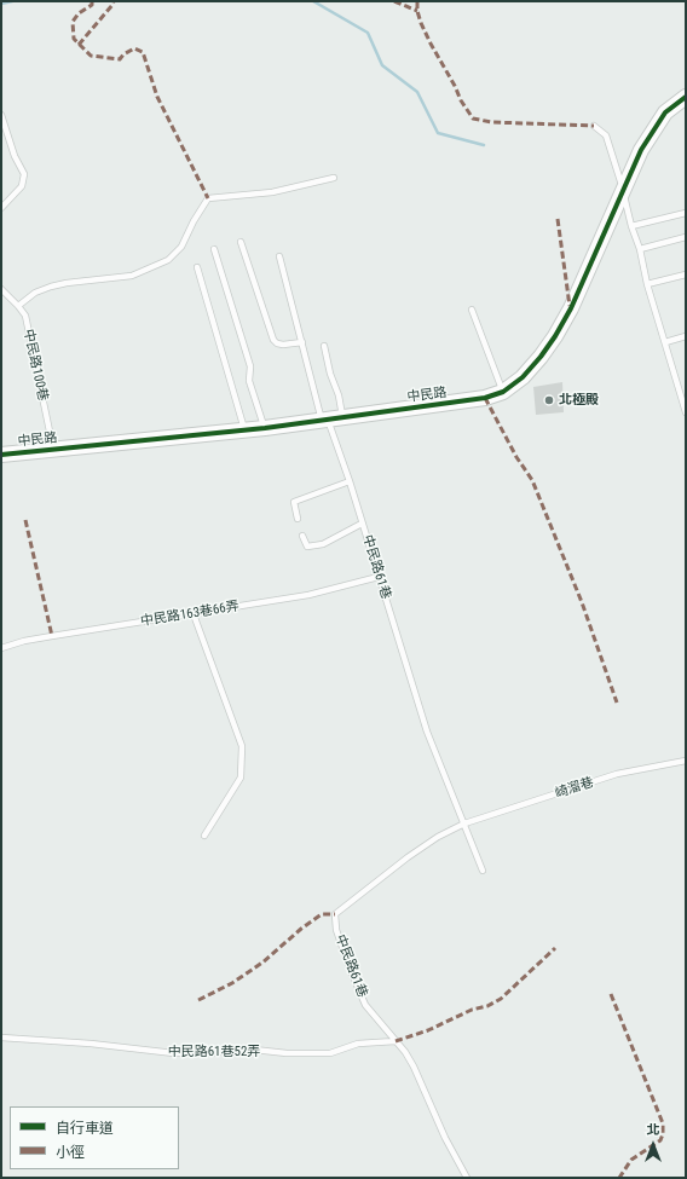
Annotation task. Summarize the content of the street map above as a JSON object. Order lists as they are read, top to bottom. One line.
{"streets":{"street":["中民路"],"lane":["中民路100巷","中民路61巷","中民路163巷66弄","崎溜巷","中民路61巷52弄"]},"crossings":[["中民路100巷","中民路"],["中民路","中民路61巷"],["中民路61巷","中民路163巷66弄"],["中民路61巷","崎溜巷"],["中民路61巷","中民路61巷52弄"]],"places":["北極殿"],"legend":["自行車道","小徑"],"north":"top"}
